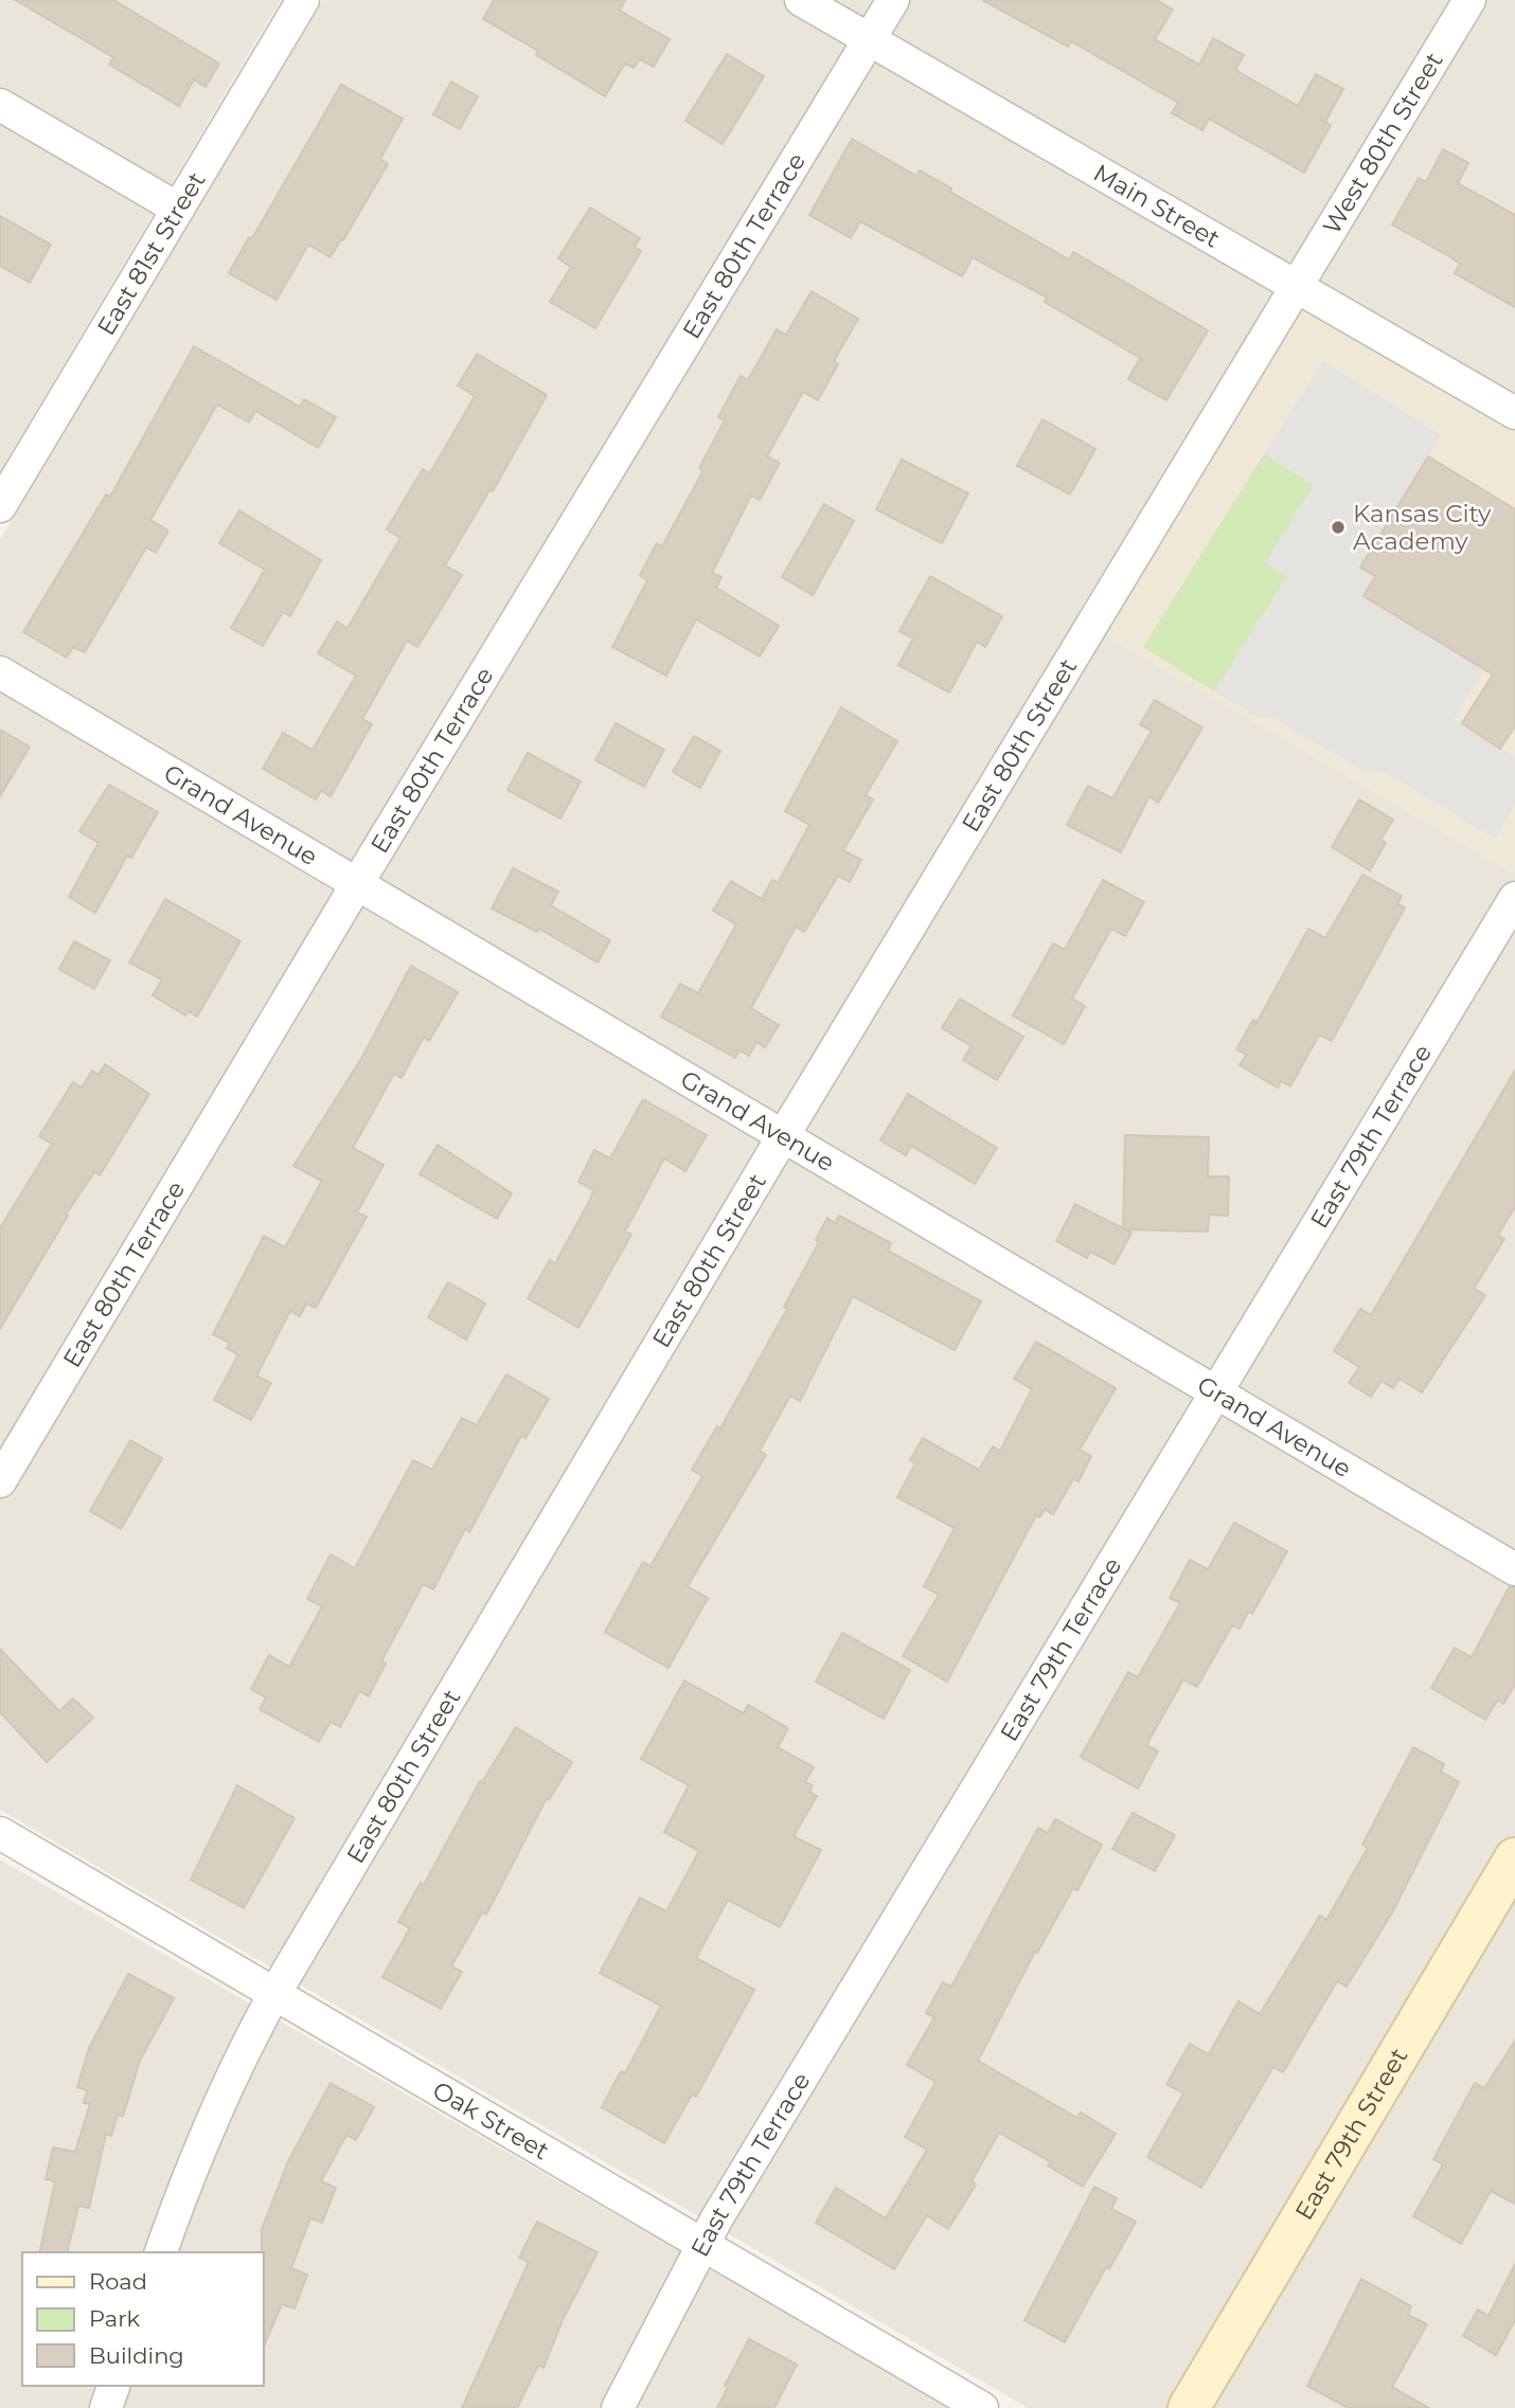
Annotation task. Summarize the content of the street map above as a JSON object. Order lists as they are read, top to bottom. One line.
{"streets":{"street":["West 80th Street","Main Street","East 80th Terrace","East 81st Street","East 80th Street","Grand Avenue","East 79th Terrace","Oak Street","East 79th Street"]},"crossings":[["West 80th Street","Main Street"],["West 80th Street","East 80th Street"],["Main Street","East 80th Terrace"],["Main Street","East 80th Street"],["East 80th Terrace","Grand Avenue"],["East 80th Street","Grand Avenue"],["East 80th Street","Oak Street"],["Grand Avenue","East 79th Terrace"],["East 79th Terrace","Oak Street"]],"places":["Kansas City Academy"],"legend":["Road","Park","Building"]}
